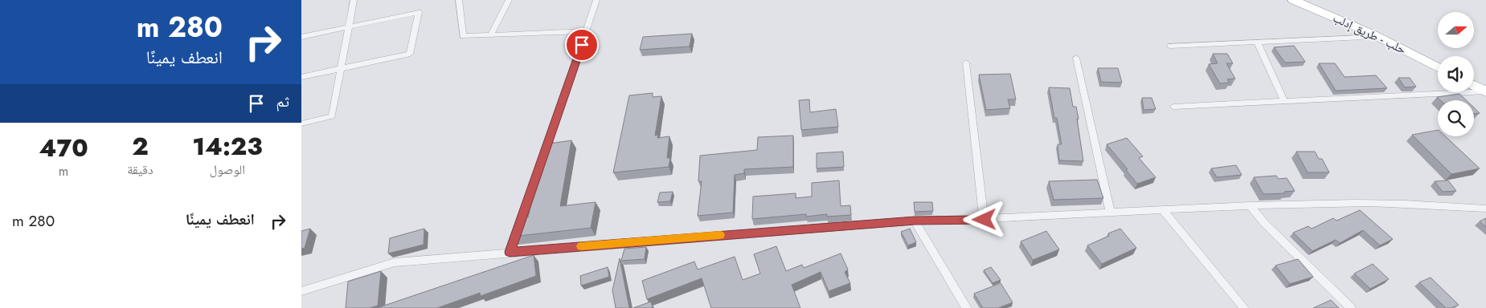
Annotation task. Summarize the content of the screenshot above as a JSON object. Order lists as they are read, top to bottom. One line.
{"streets":{"highway":["حلب - طريق إدلب"]},"north":"right","page":{"turn":["280 m","انعطف يمينًا"],"then":"ثم","eta":["14:23","الوصول","2","دقيقة","470","m"],"list":[{"name":"انعطف يمينًا","value":"280 m"}]}}
